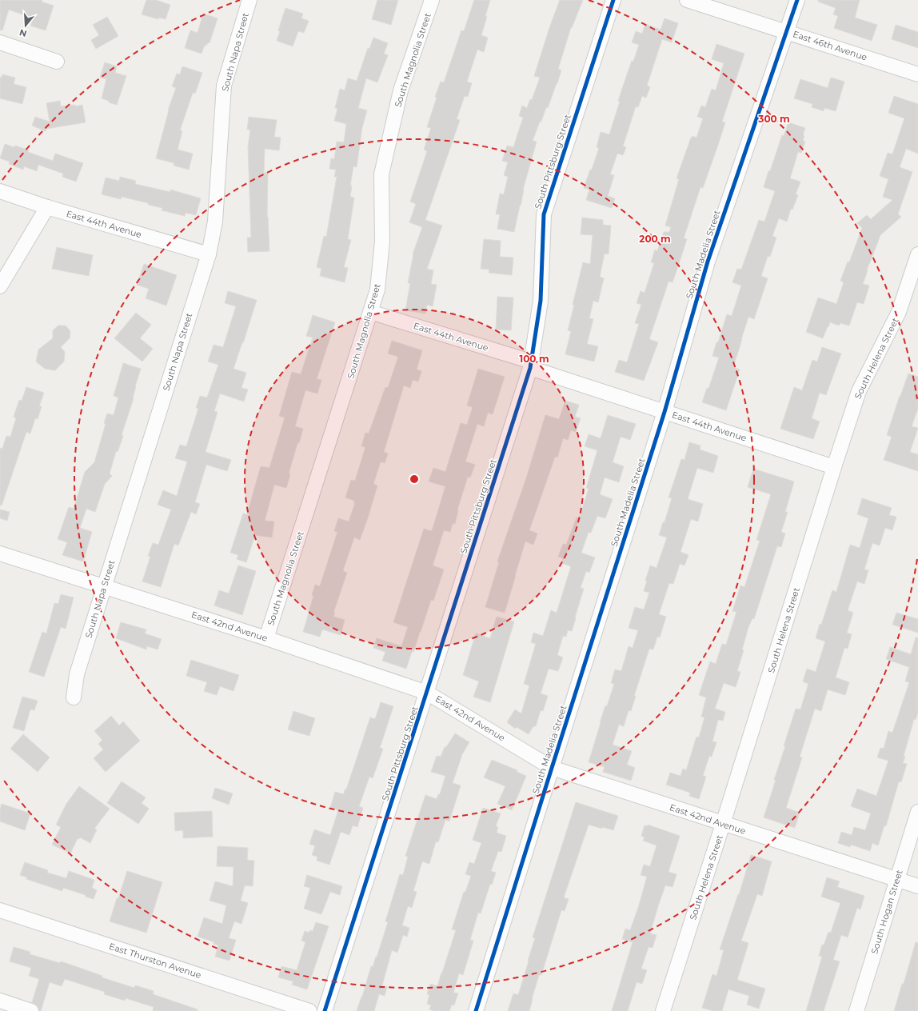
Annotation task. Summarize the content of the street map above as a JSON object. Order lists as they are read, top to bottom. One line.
{"streets":{"street":["East 46th Avenue","South Napa Street","South Magnolia Street","South Pittsburg Street","East 44th Avenue","South Madelia Street","South Helena Street","East 42nd Avenue","South Hogan Street","East Thurston Avenue"]},"crossings":[["East 46th Avenue","South Madelia Street"],["South Napa Street","East 44th Avenue"],["South Napa Street","East 42nd Avenue"],["South Magnolia Street","East 44th Avenue"],["South Magnolia Street","East 42nd Avenue"],["South Pittsburg Street","East 44th Avenue"],["South Pittsburg Street","East 42nd Avenue"],["East 44th Avenue","South Madelia Street"],["East 44th Avenue","South Helena Street"],["South Madelia Street","East 42nd Avenue"],["South Helena Street","East 42nd Avenue"],["East 42nd Avenue","South Hogan Street"]],"north":"bottom","rings":["300 m","200 m","100 m"]}
